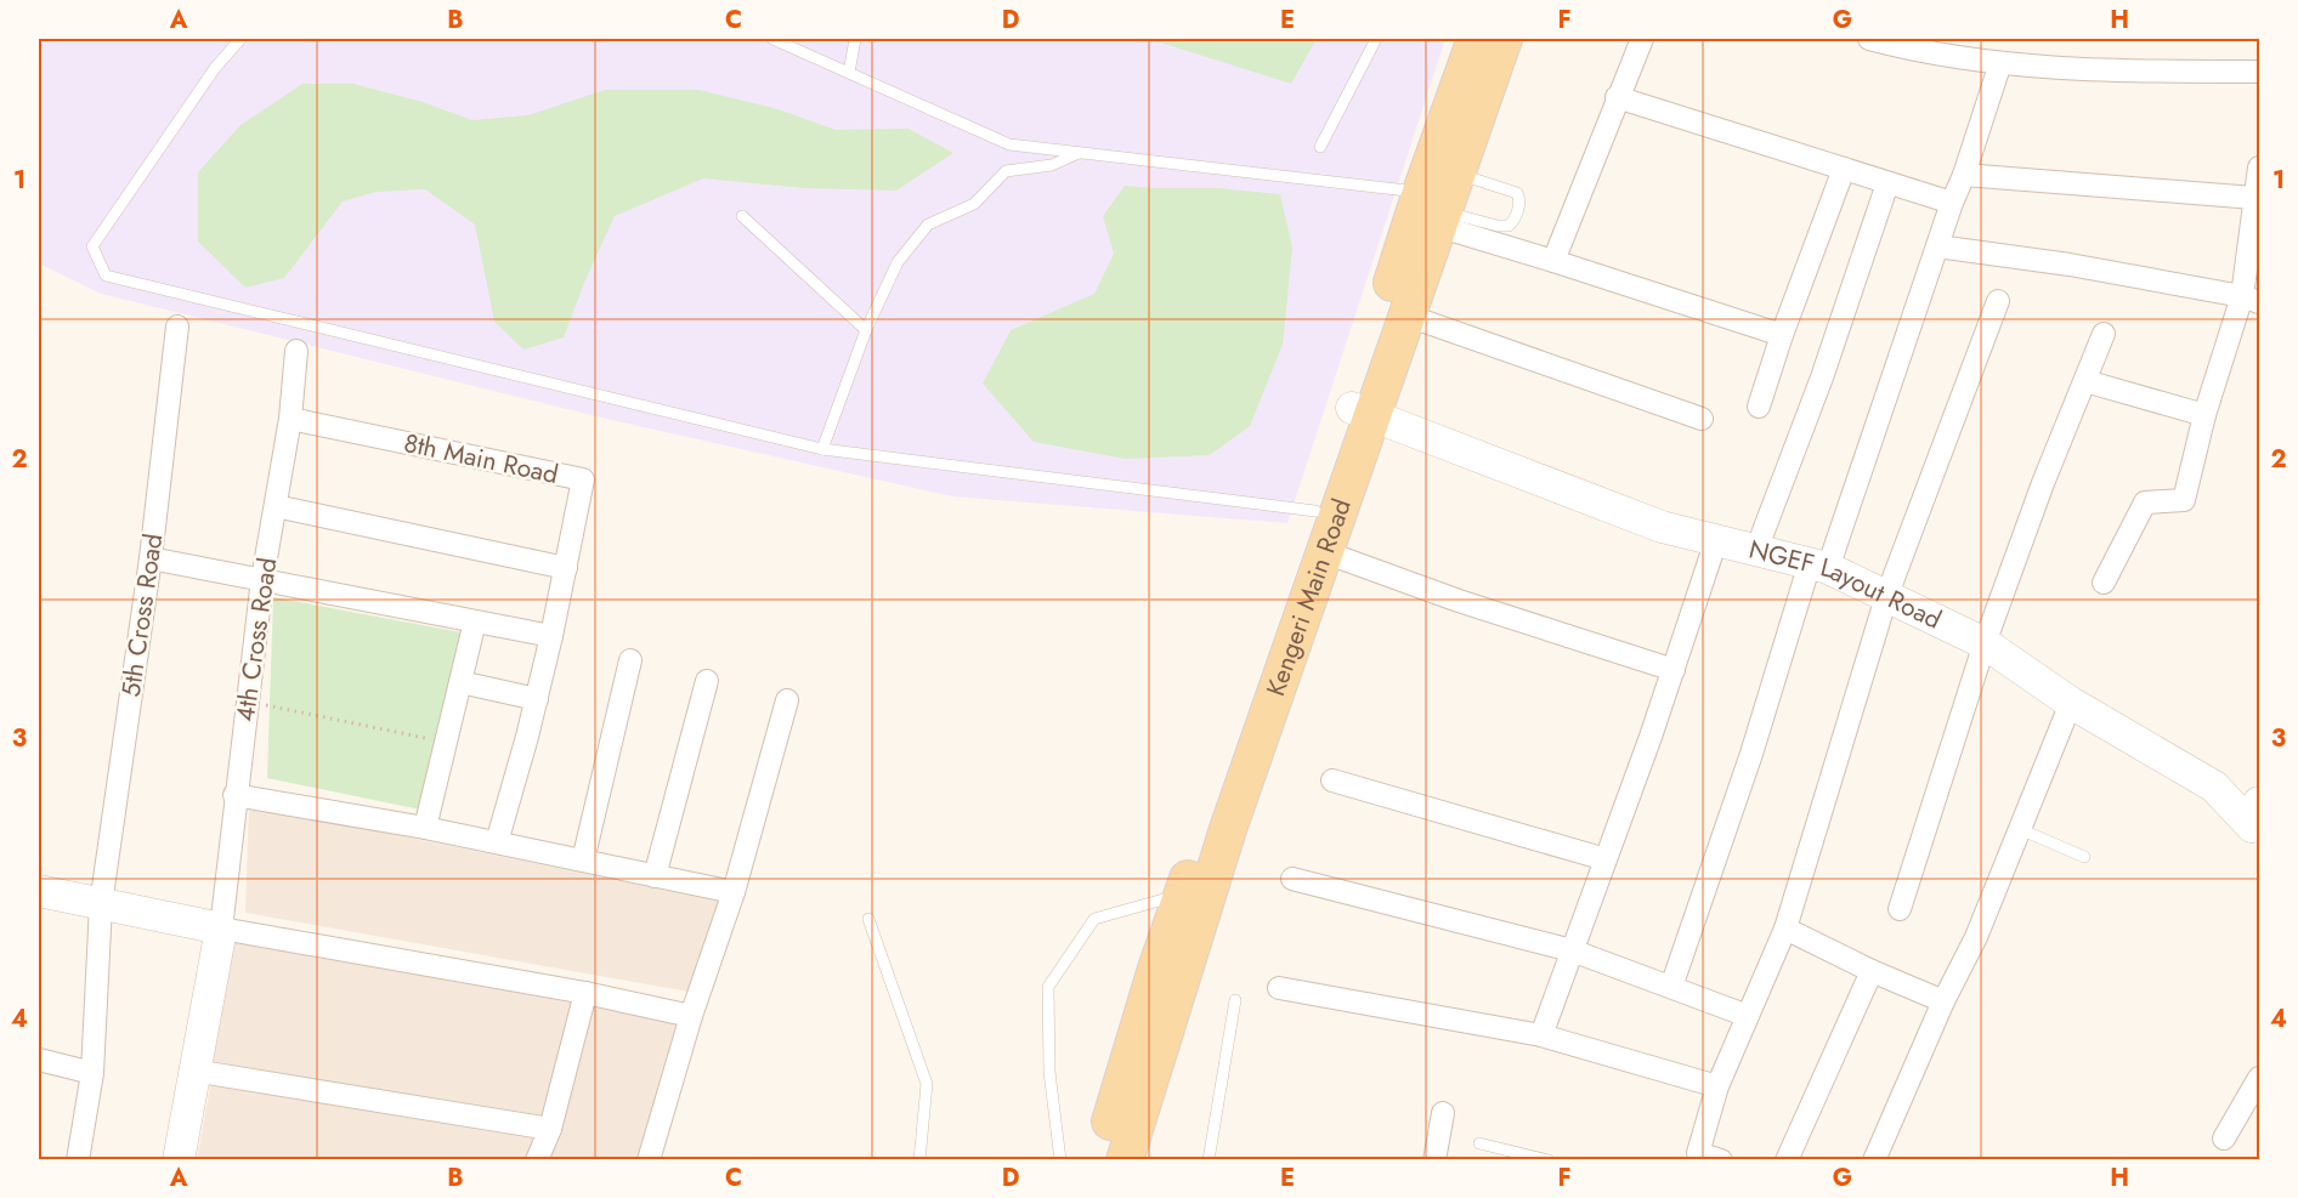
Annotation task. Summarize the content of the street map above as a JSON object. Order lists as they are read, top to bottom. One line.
{"streets":{"main road":["Kengeri Main Road"],"street":["8th Main Road","NGEF Layout Road","5th Cross Road","4th Cross Road"]},"crossings":[["8th Main Road","4th Cross Road"],["NGEF Layout Road","Kengeri Main Road"]],"grid":{"columns":["A","B","C","D","E","F","G","H"],"rows":["1","2","3","4"]}}
